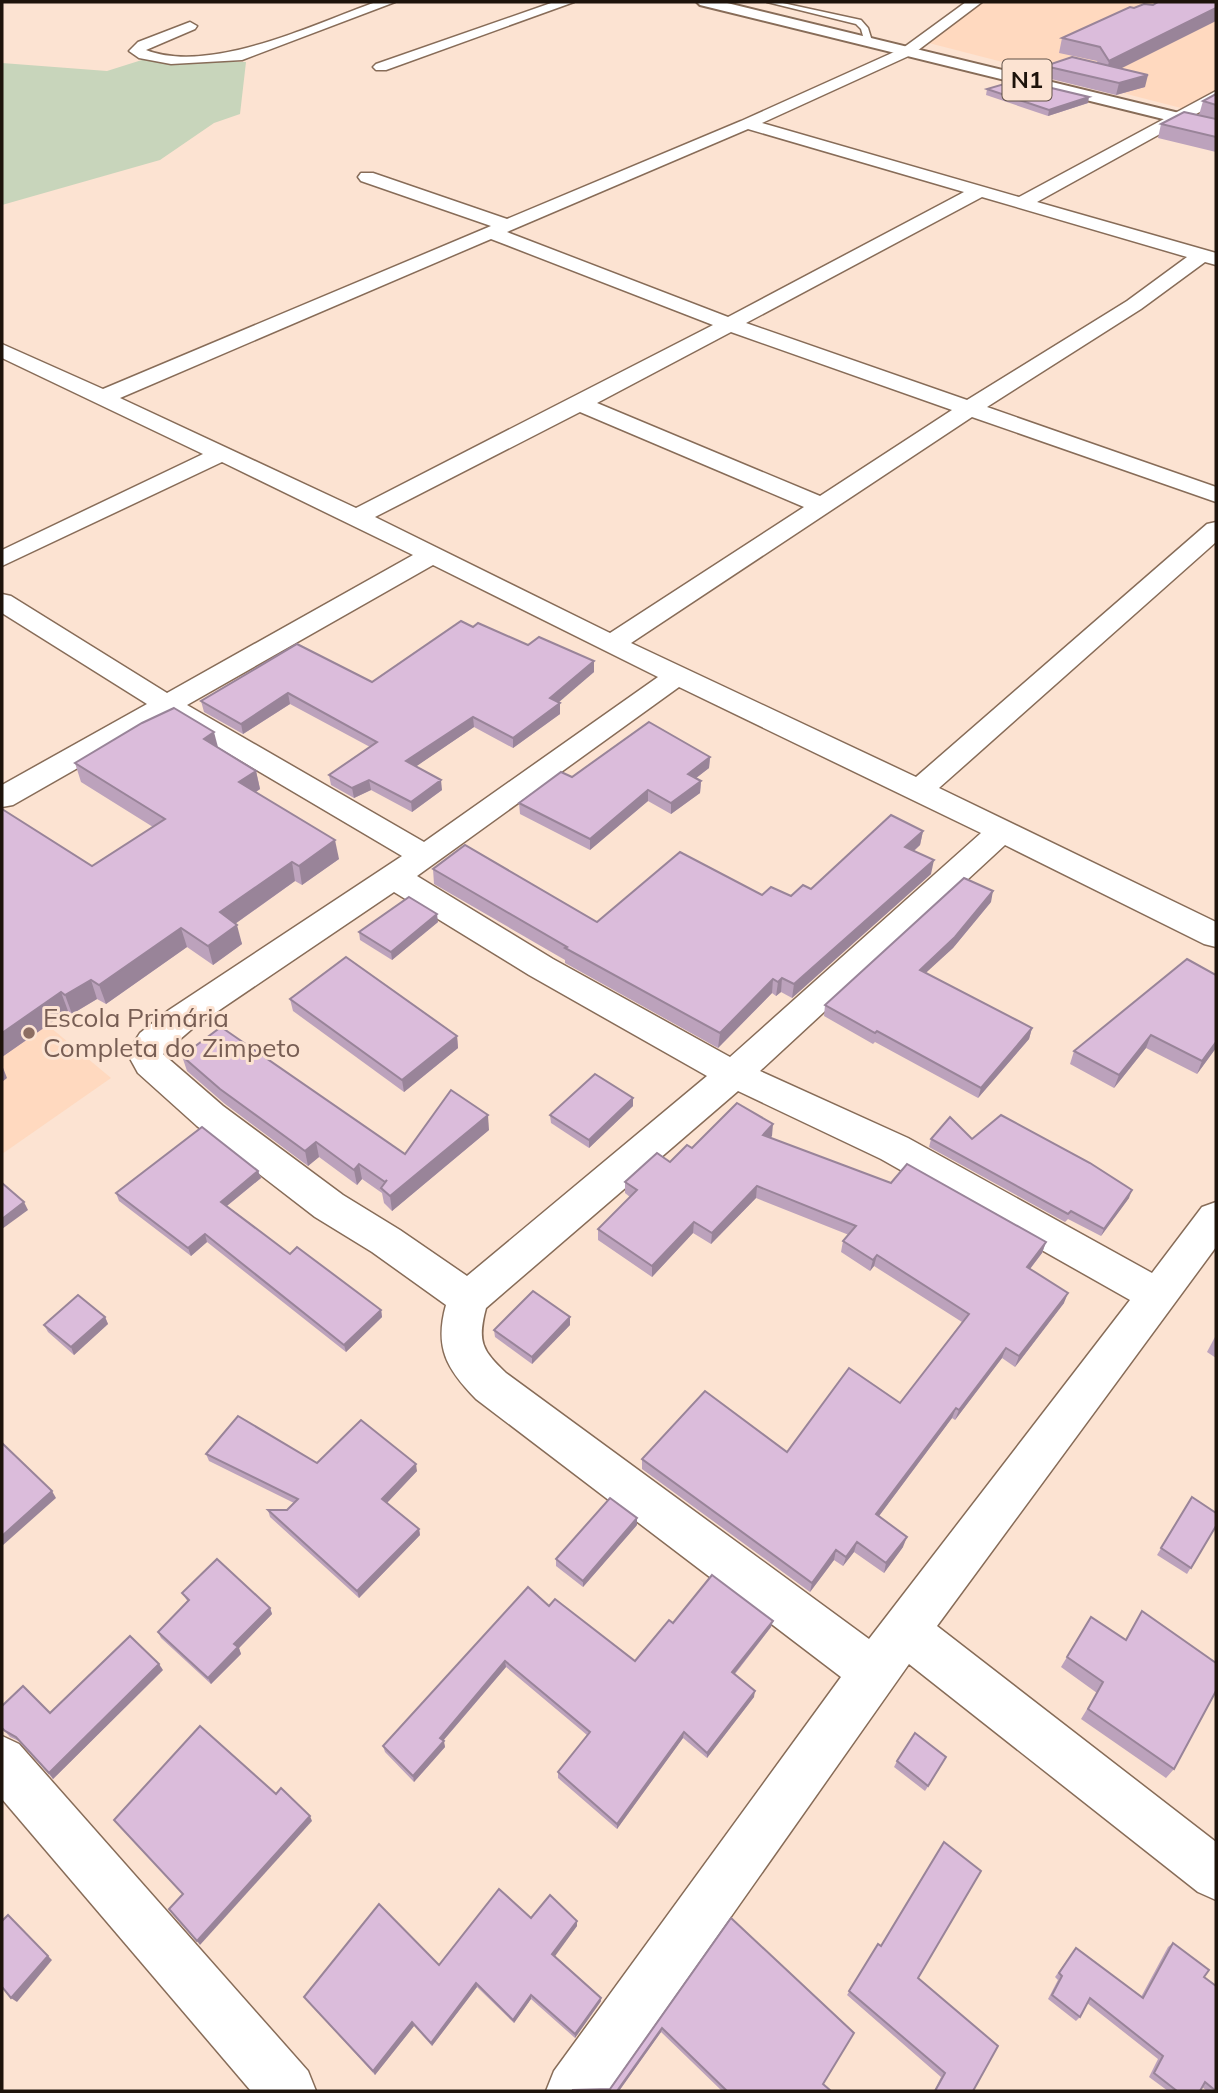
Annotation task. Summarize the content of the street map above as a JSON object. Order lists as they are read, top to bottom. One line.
{"streets":{"highway":["N1"]},"places":["Escola Primária Completa do Zimpeto"]}
